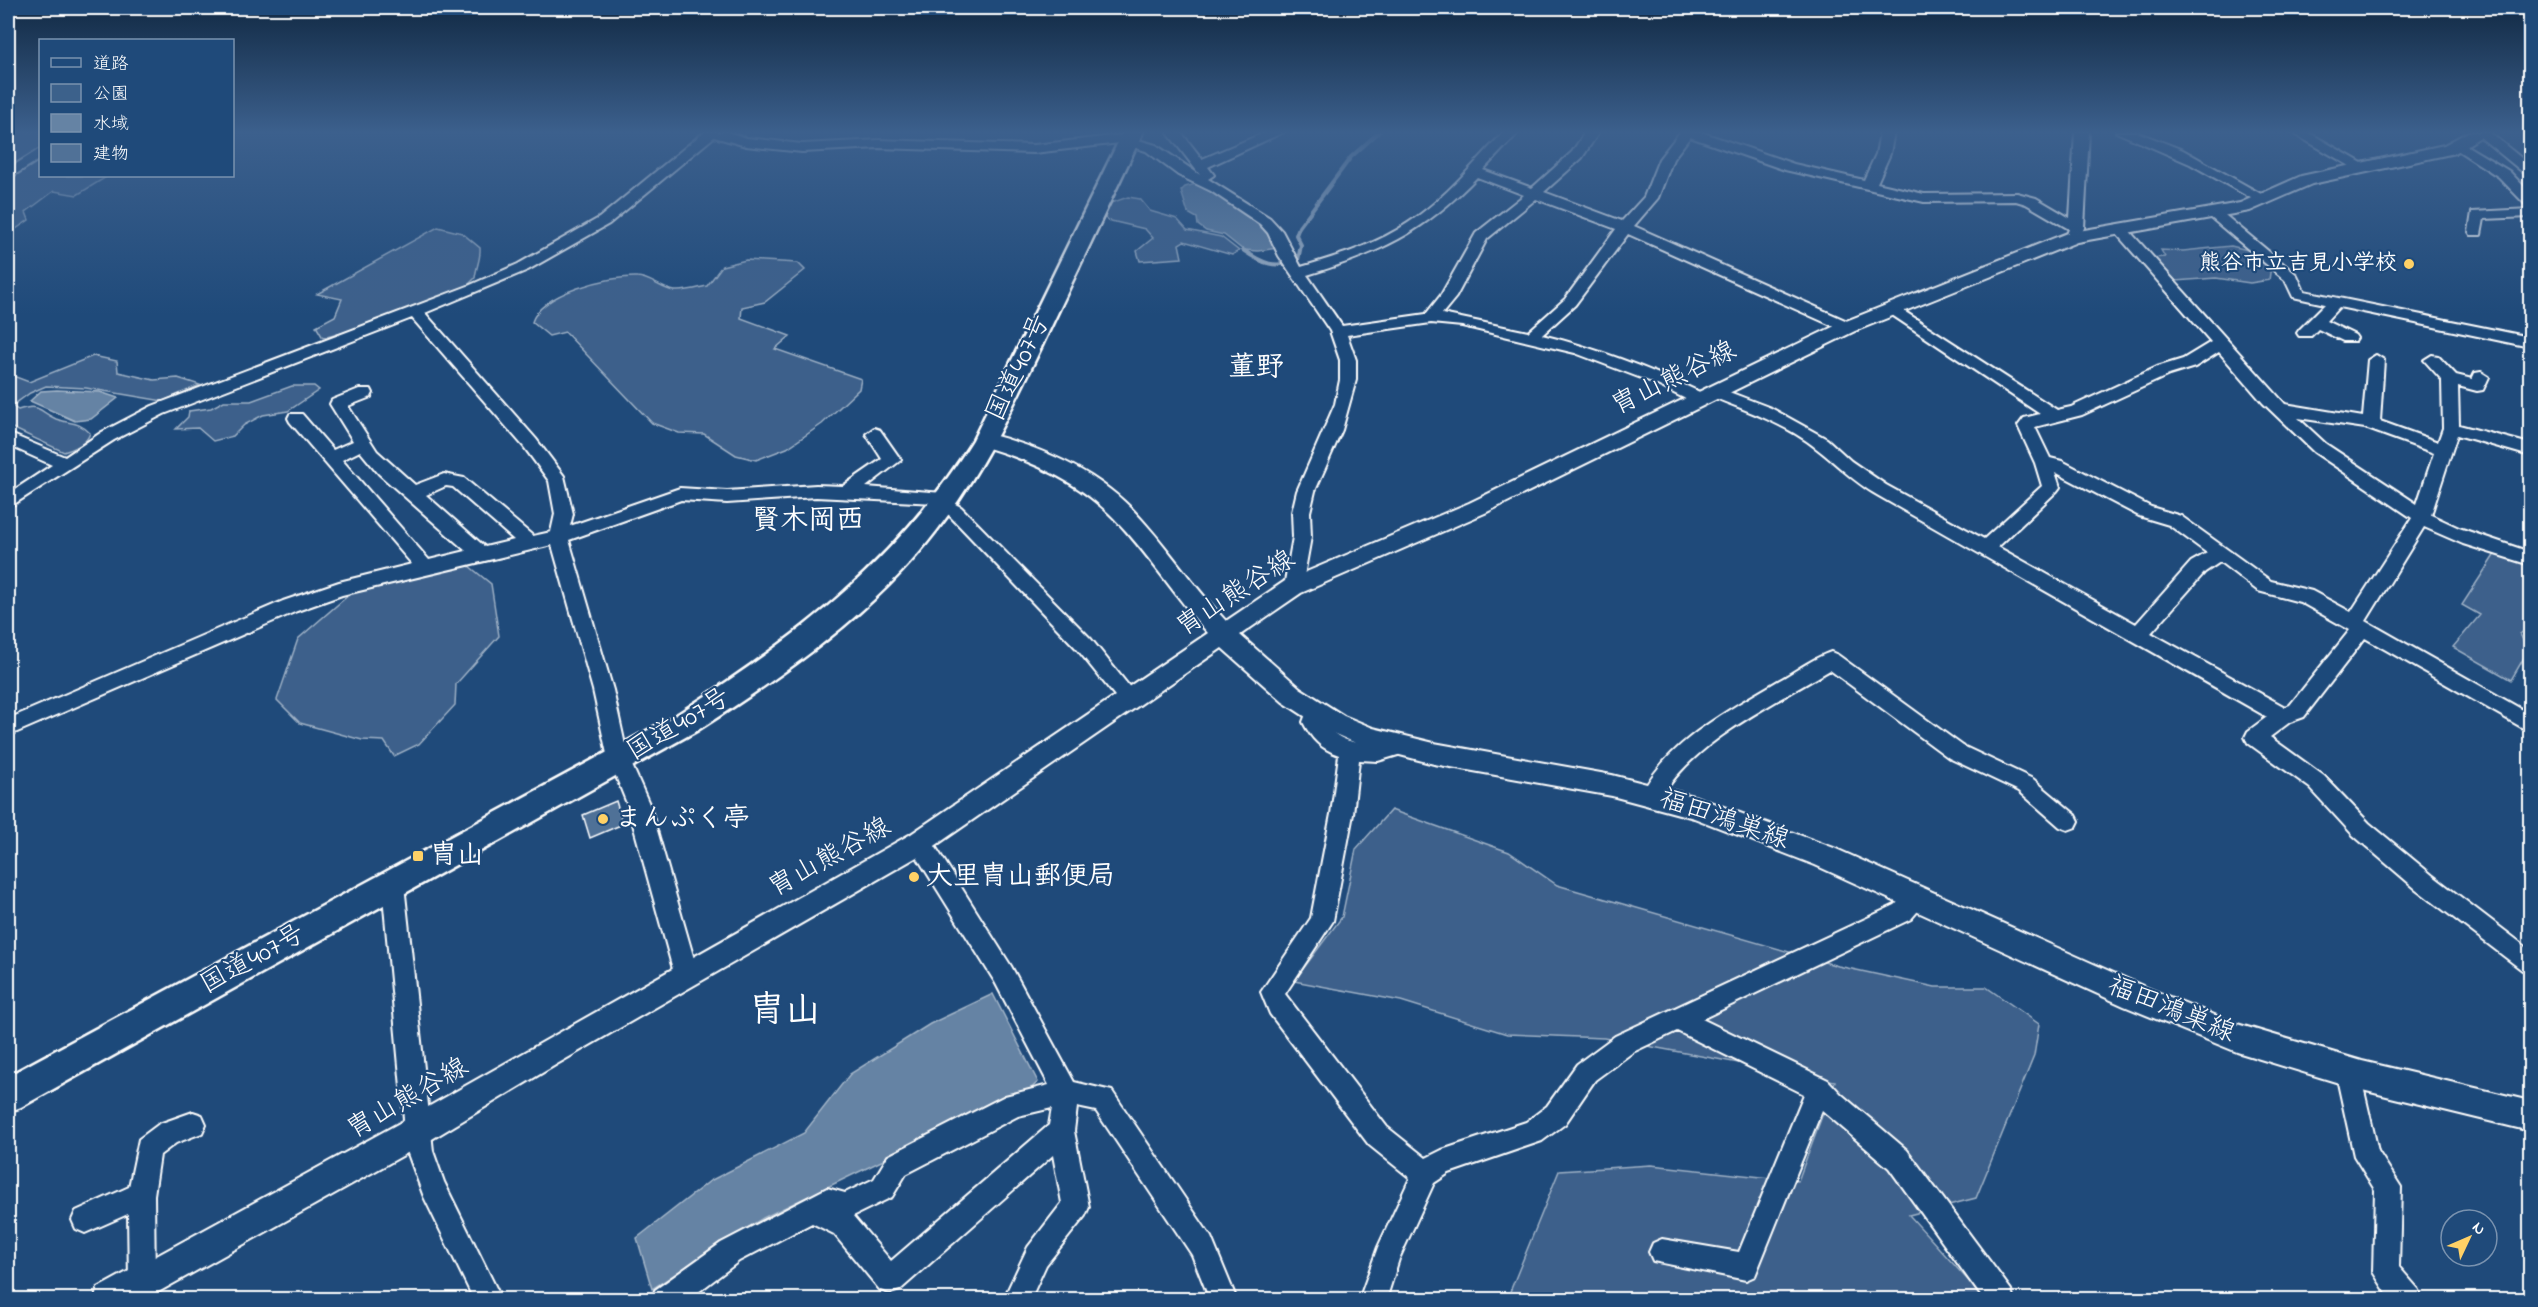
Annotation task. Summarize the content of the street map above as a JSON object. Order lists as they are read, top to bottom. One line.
{"streets":{"highway":["国道407号"],"main road":["胄山熊谷線","福田鴻巣線"]},"crossings":[["国道407号","福田鴻巣線"],["胄山熊谷線","福田鴻巣線"]],"districts":["董野","賢木岡西","冑山"],"places":{"other":["熊谷市立吉見小学校","まんぷく亭","大里冑山郵便局"],"transit":["冑山"]},"legend":["道路","公園","水域","建物"],"north":"top right"}
